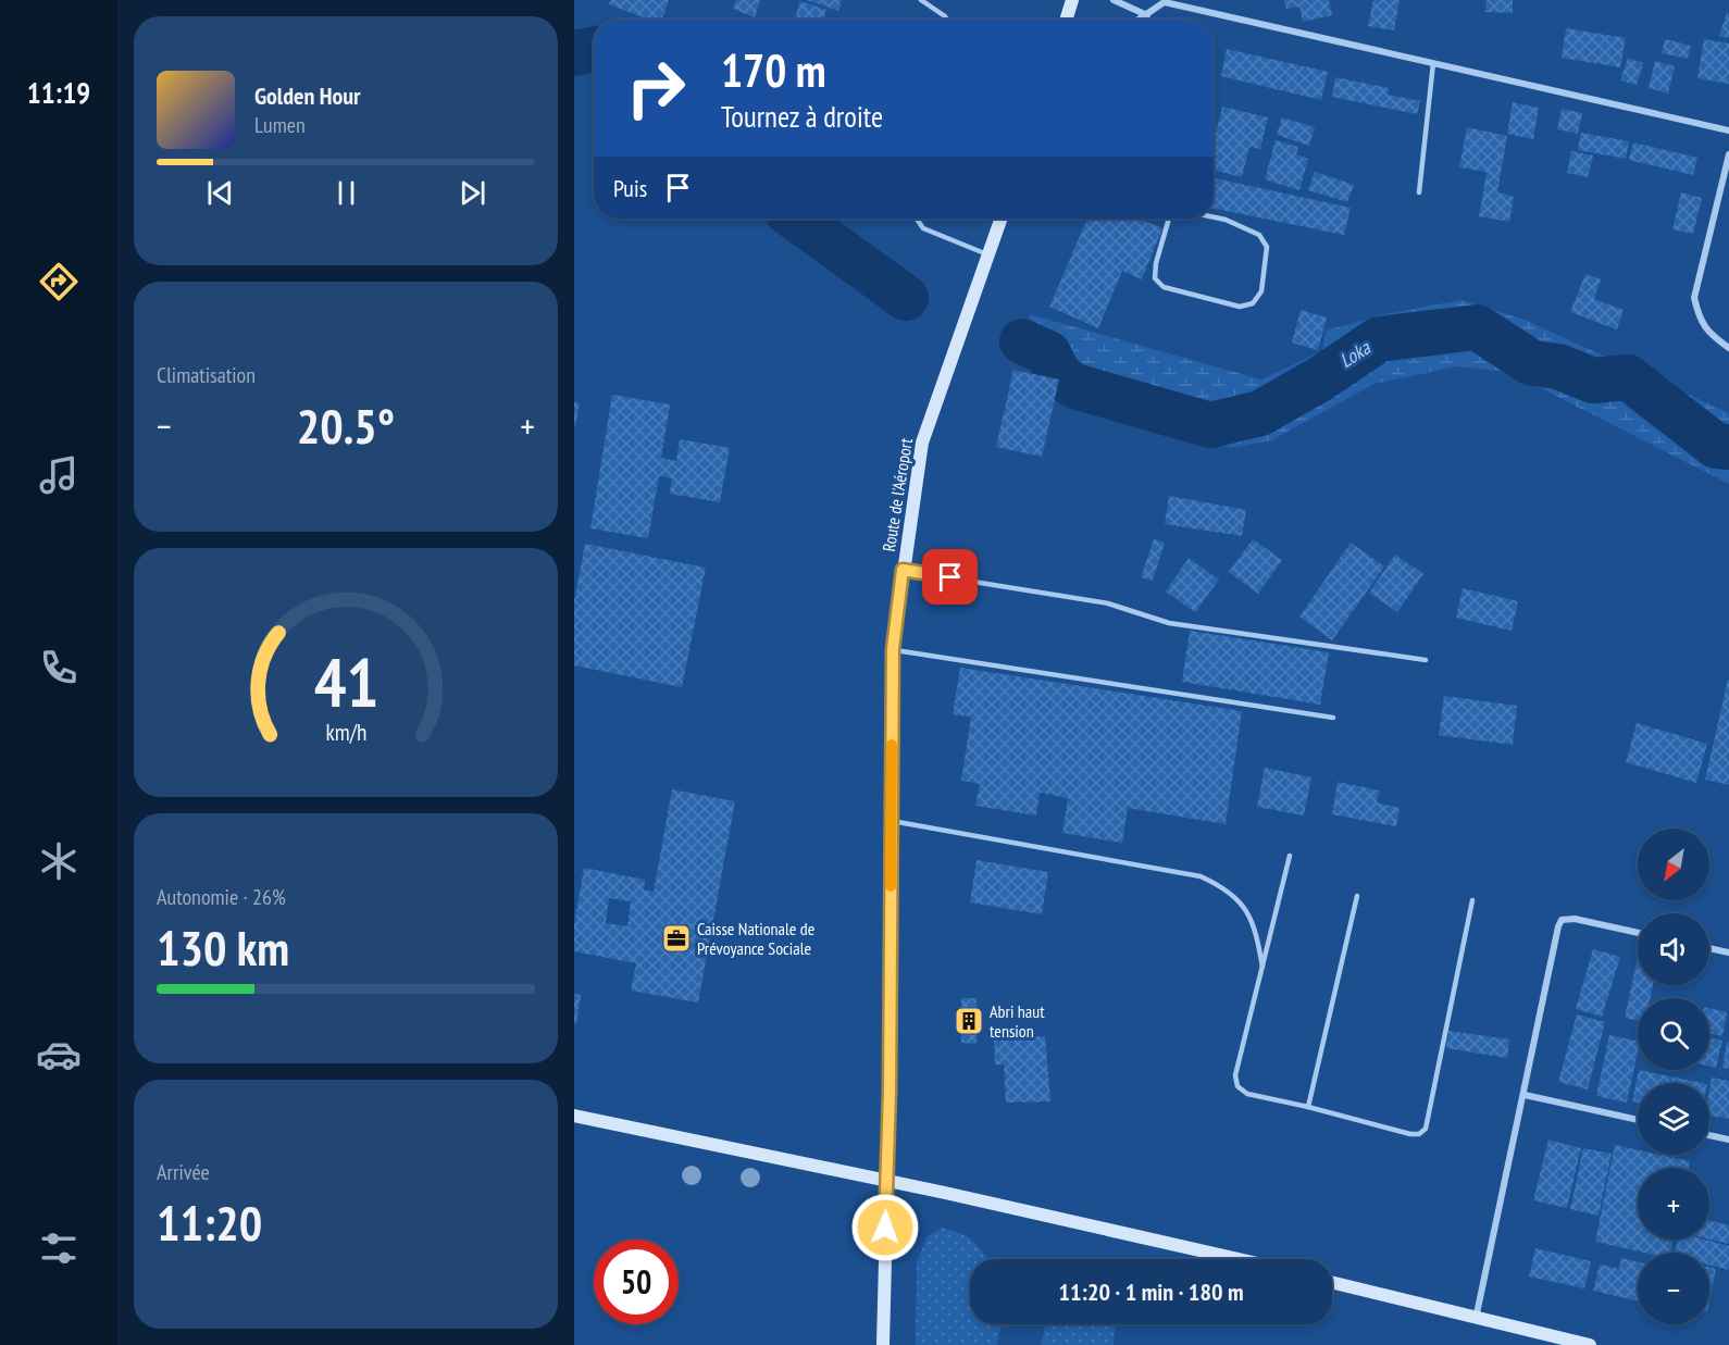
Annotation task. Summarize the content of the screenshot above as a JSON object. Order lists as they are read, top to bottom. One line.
{"streets":{"main road":["Route de l'Aéroport"]},"water":["Loka"],"places":{"office":["Caisse Nationale de Prévoyance Sociale"],"building":["Abri haut tension"]},"north":"bottom left","page":{"tabs":"11:19","turn":["170 m","Tournez à droite"],"song":["Golden Hour","Lumen"],"then":"Puis","tile":["Climatisation",["Autonomie · 26%","130 km"],["Arrivée","11:20"]],"heat":["−","20.5°","+"],"map_buttons":["+","−"],"limit":"50","trip":"11:20 · 1 min · 180 m","gauge":["41","km/h"]}}
